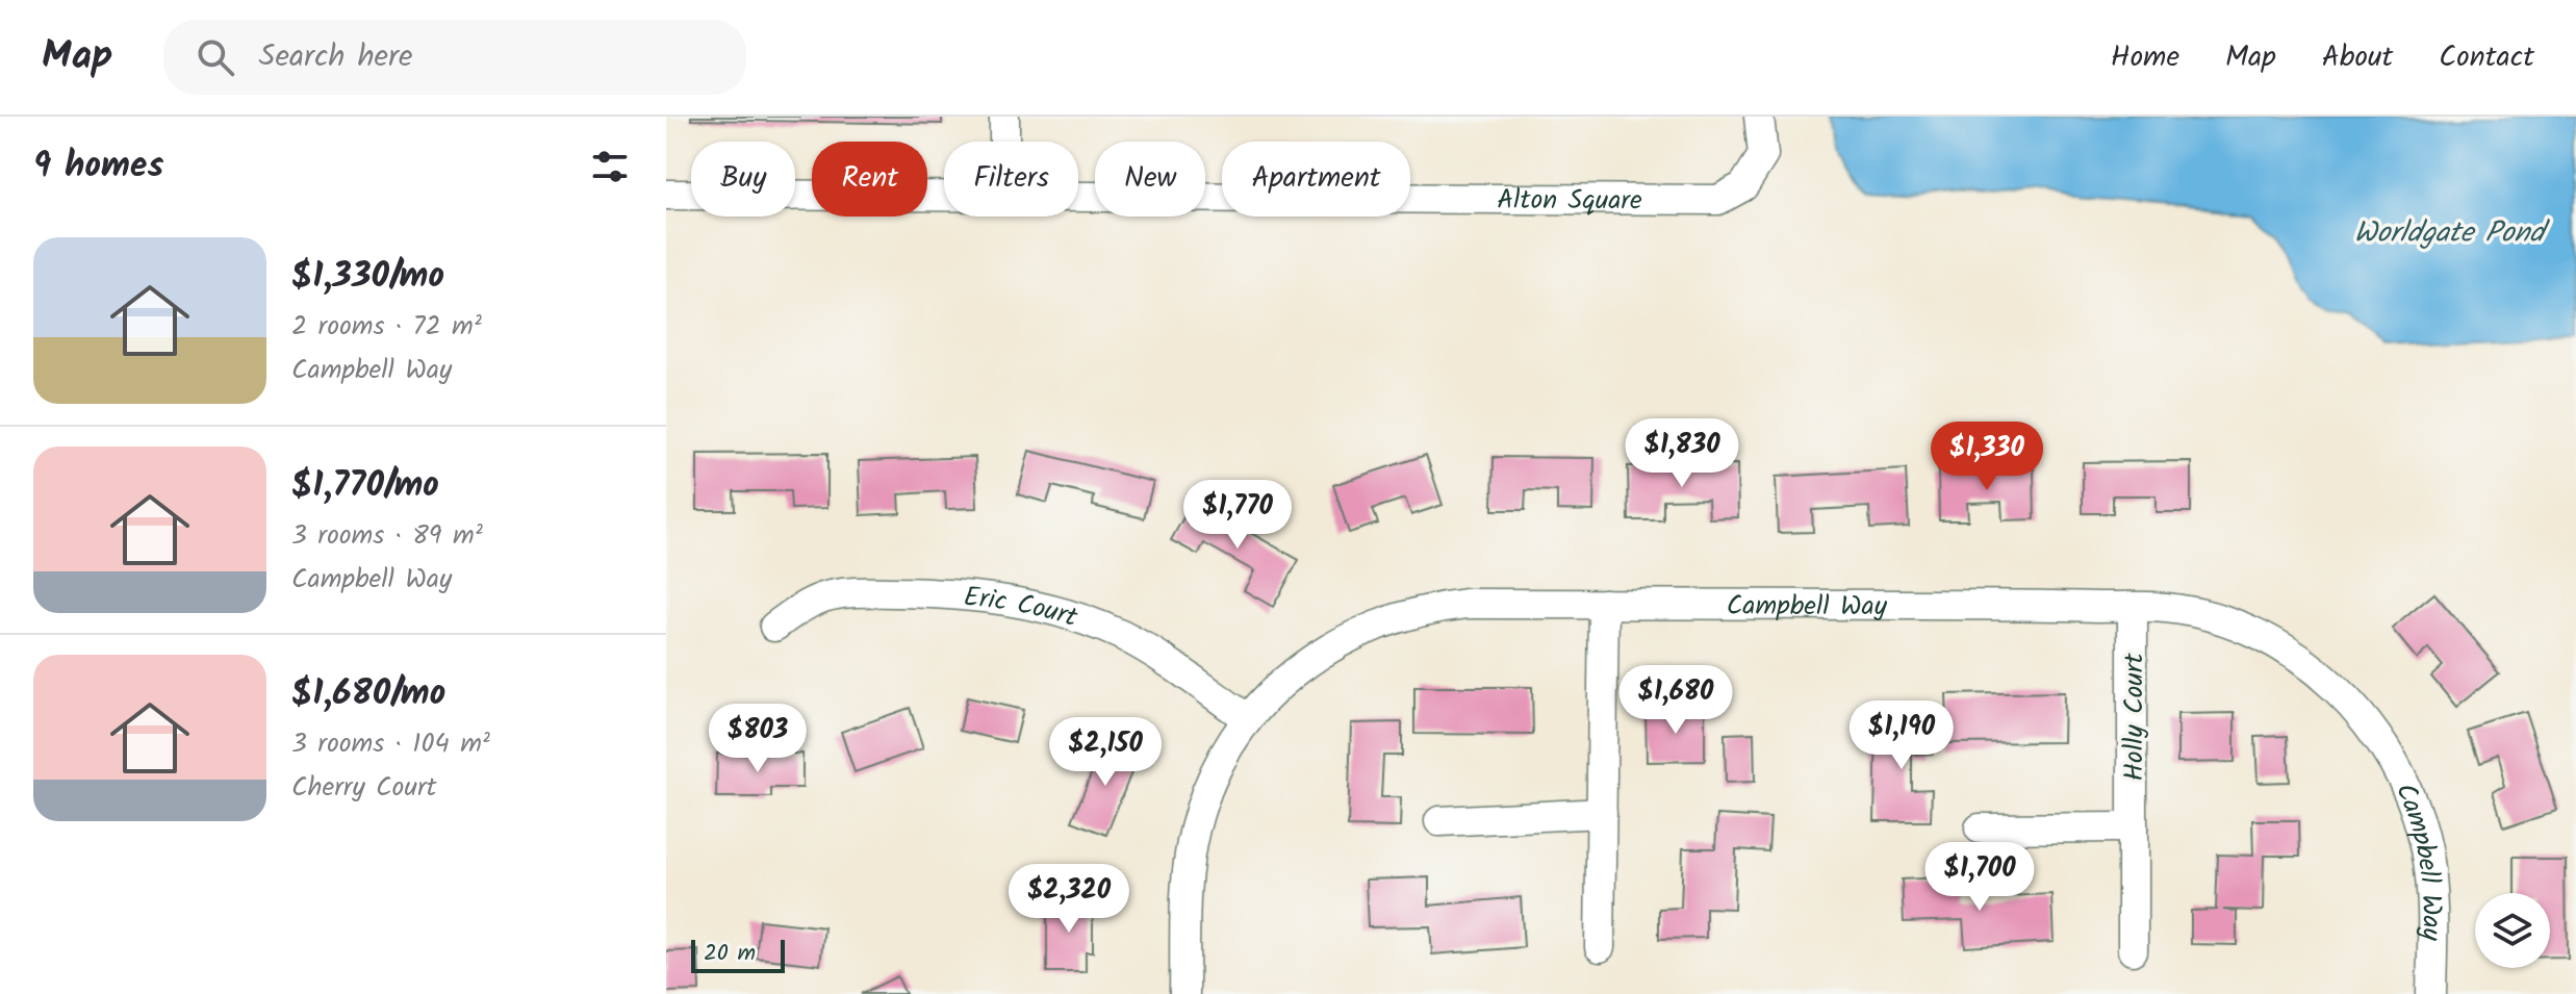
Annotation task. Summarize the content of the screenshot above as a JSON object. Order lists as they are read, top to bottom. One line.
{"streets":{"street":["Alton Square","Campbell Way","Eric Court","Holly Court"]},"crossings":[["Campbell Way","Eric Court"],["Campbell Way","Holly Court"]],"water":["Worldgate Pond"],"scale_bar":"20 m","page":{"header":"Map","search":"Search here","nav":["Home","Map","About","Contact"],"heading":"9 homes","chip":["Buy","Rent","Filters","New","Apartment"],"list":[{"name":"$1,330/mo","note":"2 rooms · 72 m² · Campbell Way"},{"name":"$1,770/mo","note":"3 rooms · 89 m² · Campbell Way"},{"name":"$1,680/mo","note":"3 rooms · 104 m² · Cherry Court"}],"price":["$1,830","$1,330","$1,770","$1,680","$1,190","$803","$2,150","$1,700","$2,320"],"scale":"20 m"}}
